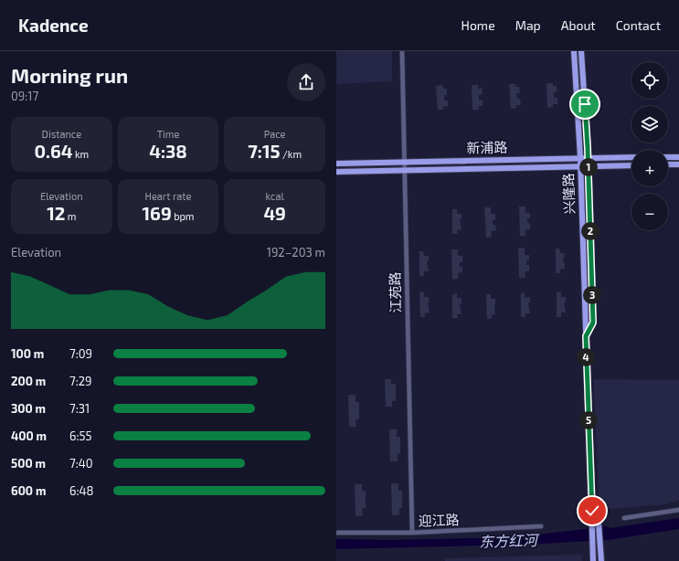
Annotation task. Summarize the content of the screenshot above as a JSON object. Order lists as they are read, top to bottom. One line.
{"streets":{"main road":["新浦路","兴隆路"],"street":["江苑路","迎江路"]},"crossings":[["新浦路","兴隆路"],["新浦路","江苑路"],["江苑路","迎江路"]],"water":["东方红河"],"page":{"header":"Kadence","nav":["Home","Map","About","Contact"],"heading":["Morning run","09:17"],"map_buttons":["+","−"],"stats":[["Distance","0.64 km"],["Time","4:38"],["Pace","7:15 /km"],["Elevation","12 m"],["Heart rate","169 bpm"],["kcal","49"]],"pins":["1","2","3","4","5"],"chart":["Elevation","192–203 m"],"list":[{"name":"100 m","note":"7:09"},{"name":"200 m","note":"7:29"},{"name":"300 m","note":"7:31"},{"name":"400 m","note":"6:55"},{"name":"500 m","note":"7:40"},{"name":"600 m","note":"6:48"}]}}
